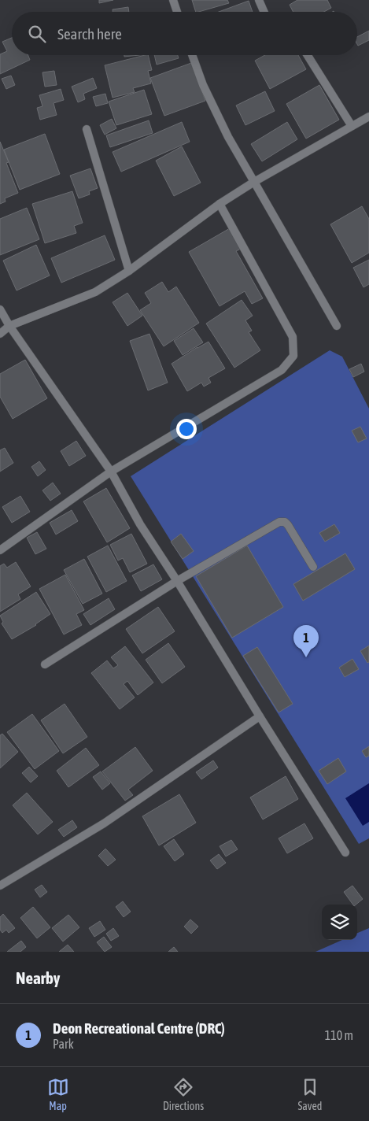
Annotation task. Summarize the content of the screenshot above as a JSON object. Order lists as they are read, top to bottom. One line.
{"page":{"search":"Search here","pins":"1","heading":"Nearby","list":[{"mark":"1","name":"Deon Recreational Centre (DRC)","note":"Park","value":"110 m"}],"nav":["Map","Directions","Saved"]}}
